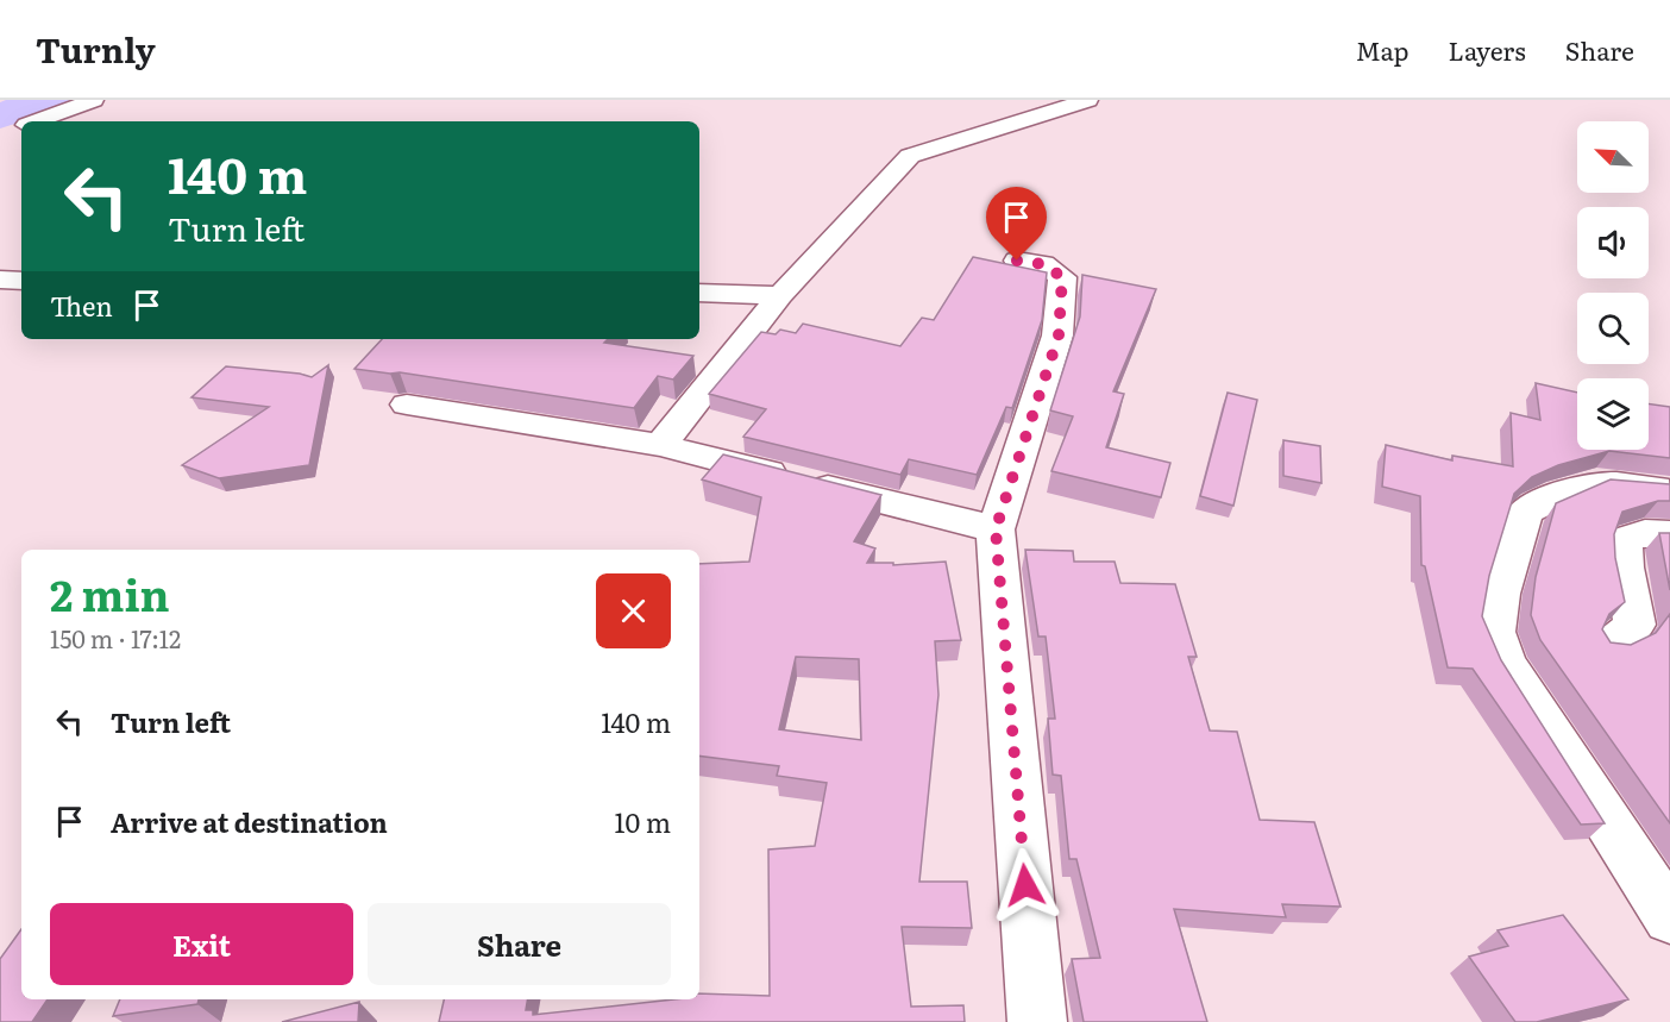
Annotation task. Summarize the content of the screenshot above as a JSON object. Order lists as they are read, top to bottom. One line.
{"north":"top left","page":{"header":"Turnly","nav":["Map","Layers","Share"],"turn":["140 m","Turn left"],"then":"Then","heading":["2 min","150 m · 17:12"],"list":[{"name":"Turn left","value":"140 m"},{"name":"Arrive at destination","value":"10 m"}],"buttons":["Exit","Share"]}}
